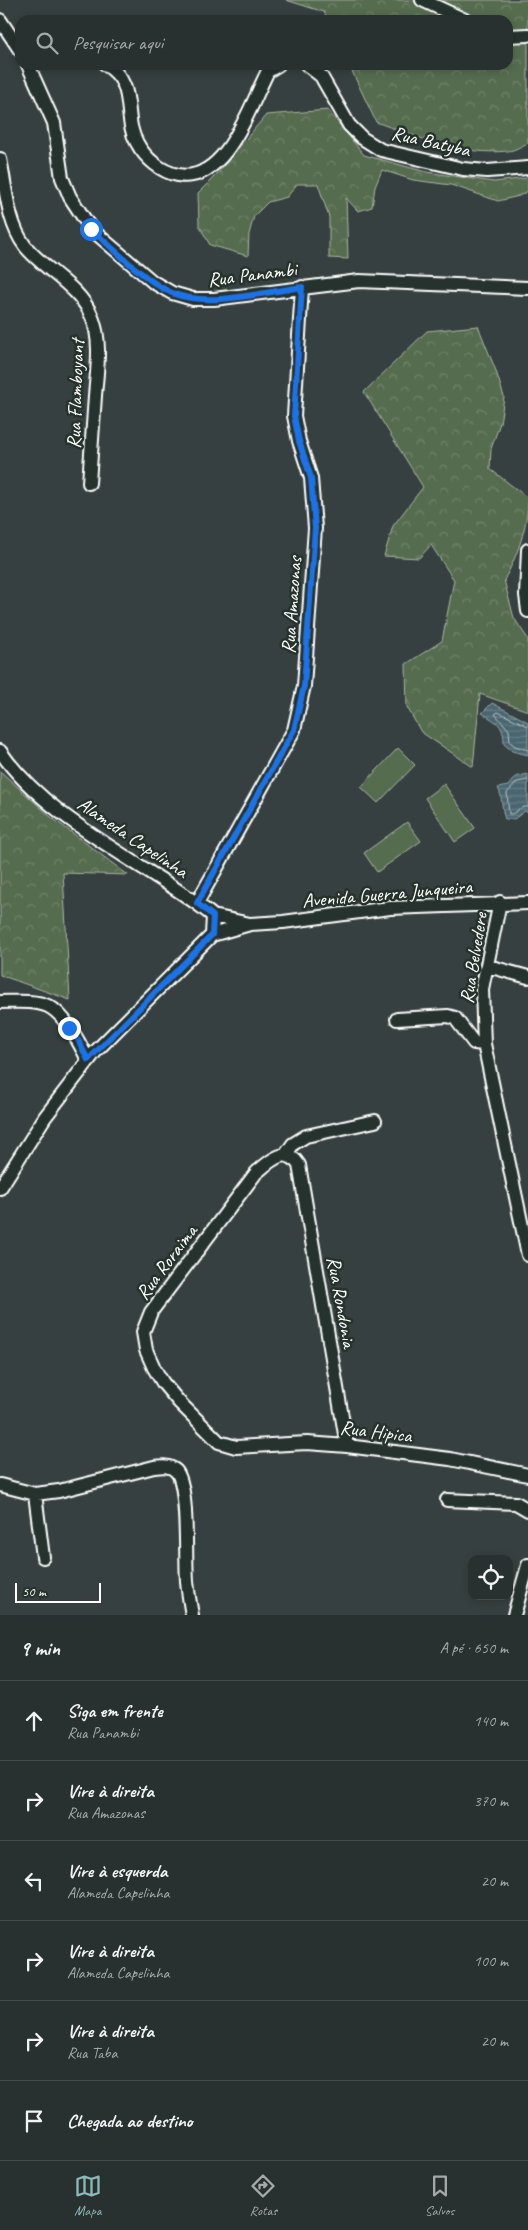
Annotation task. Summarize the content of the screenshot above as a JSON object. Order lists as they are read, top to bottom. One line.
{"streets":{"street":["Rua Batyba","Rua Panambi","Rua Flamboyant","Rua Amazonas","Alameda Capelinha","Avenida Guerra Junqueira","Rua Belvedere","Rua Roraima","Rua Rondonia","Rua Hipica"]},"crossings":[["Rua Panambi","Rua Amazonas"],["Rua Amazonas","Alameda Capelinha"],["Alameda Capelinha","Avenida Guerra Junqueira"],["Avenida Guerra Junqueira","Rua Belvedere"],["Rua Roraima","Rua Rondonia"],["Rua Roraima","Rua Hipica"],["Rua Rondonia","Rua Hipica"]],"scale_bar":"50 m","page":{"search":"Pesquisar aqui","scale":"50 m","heading":["9 min","A pé · 650 m"],"list":[["Siga em frente","Rua Panambi","140 m"],["Vire à direita","Rua Amazonas","370 m"],["Vire à esquerda","Alameda Capelinha","20 m"],["Vire à direita","Alameda Capelinha","100 m"],["Vire à direita","Rua Taba","20 m"],"Chegada ao destino"],"nav":["Mapa","Rotas","Salvos"]}}
